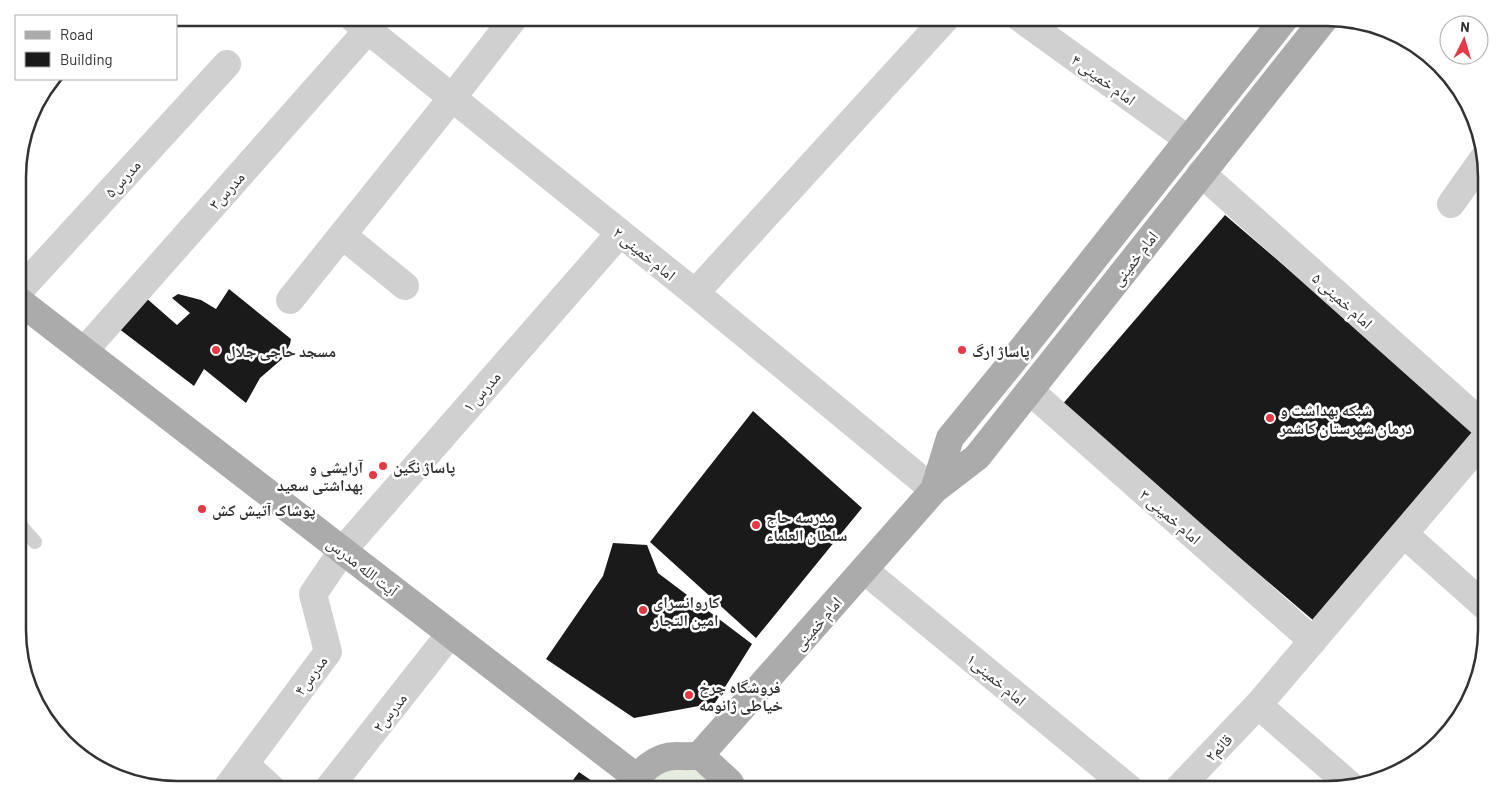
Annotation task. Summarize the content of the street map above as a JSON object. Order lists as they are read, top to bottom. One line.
{"streets":{"main road":["امام خمینی","آیت الله مدرس"],"street":["امام خمینی ۴","مدرس۵","مدرس۳","امام خمینی ۲","امام خمینی ۵","مدرس ۱","امام خمینی ۳","مدرس۴","امام خمینی۱","مدرس۲","قائم۲"]},"crossings":[["امام خمینی ۴","امام خمینی"],["مدرس۳","آیت الله مدرس"],["امام خمینی ۲","امام خمینی"],["امام خمینی ۲","مدرس ۱"],["امام خمینی","امام خمینی ۵"],["امام خمینی","امام خمینی ۳"],["امام خمینی","امام خمینی۱"],["مدرس ۱","آیت الله مدرس"],["مدرس ۱","مدرس۴"],["امام خمینی ۳","قائم۲"],["آیت الله مدرس","مدرس۴"],["آیت الله مدرس","مدرس۲"]],"places":["مسجد حاجی جلال","پاساژ ارگ","شبکه بهداشت و درمان شهرستان کاشمر","پاساژ نگین","آرایشی و بهداشتی سعید","پوشاک آتیش کش","مدرسه حاج سلطان العلماء","کاروانسرای امین التجار","فروشگاه چرخ خیاطی ژانومه"],"legend":["Road","Building"],"north":"top"}
